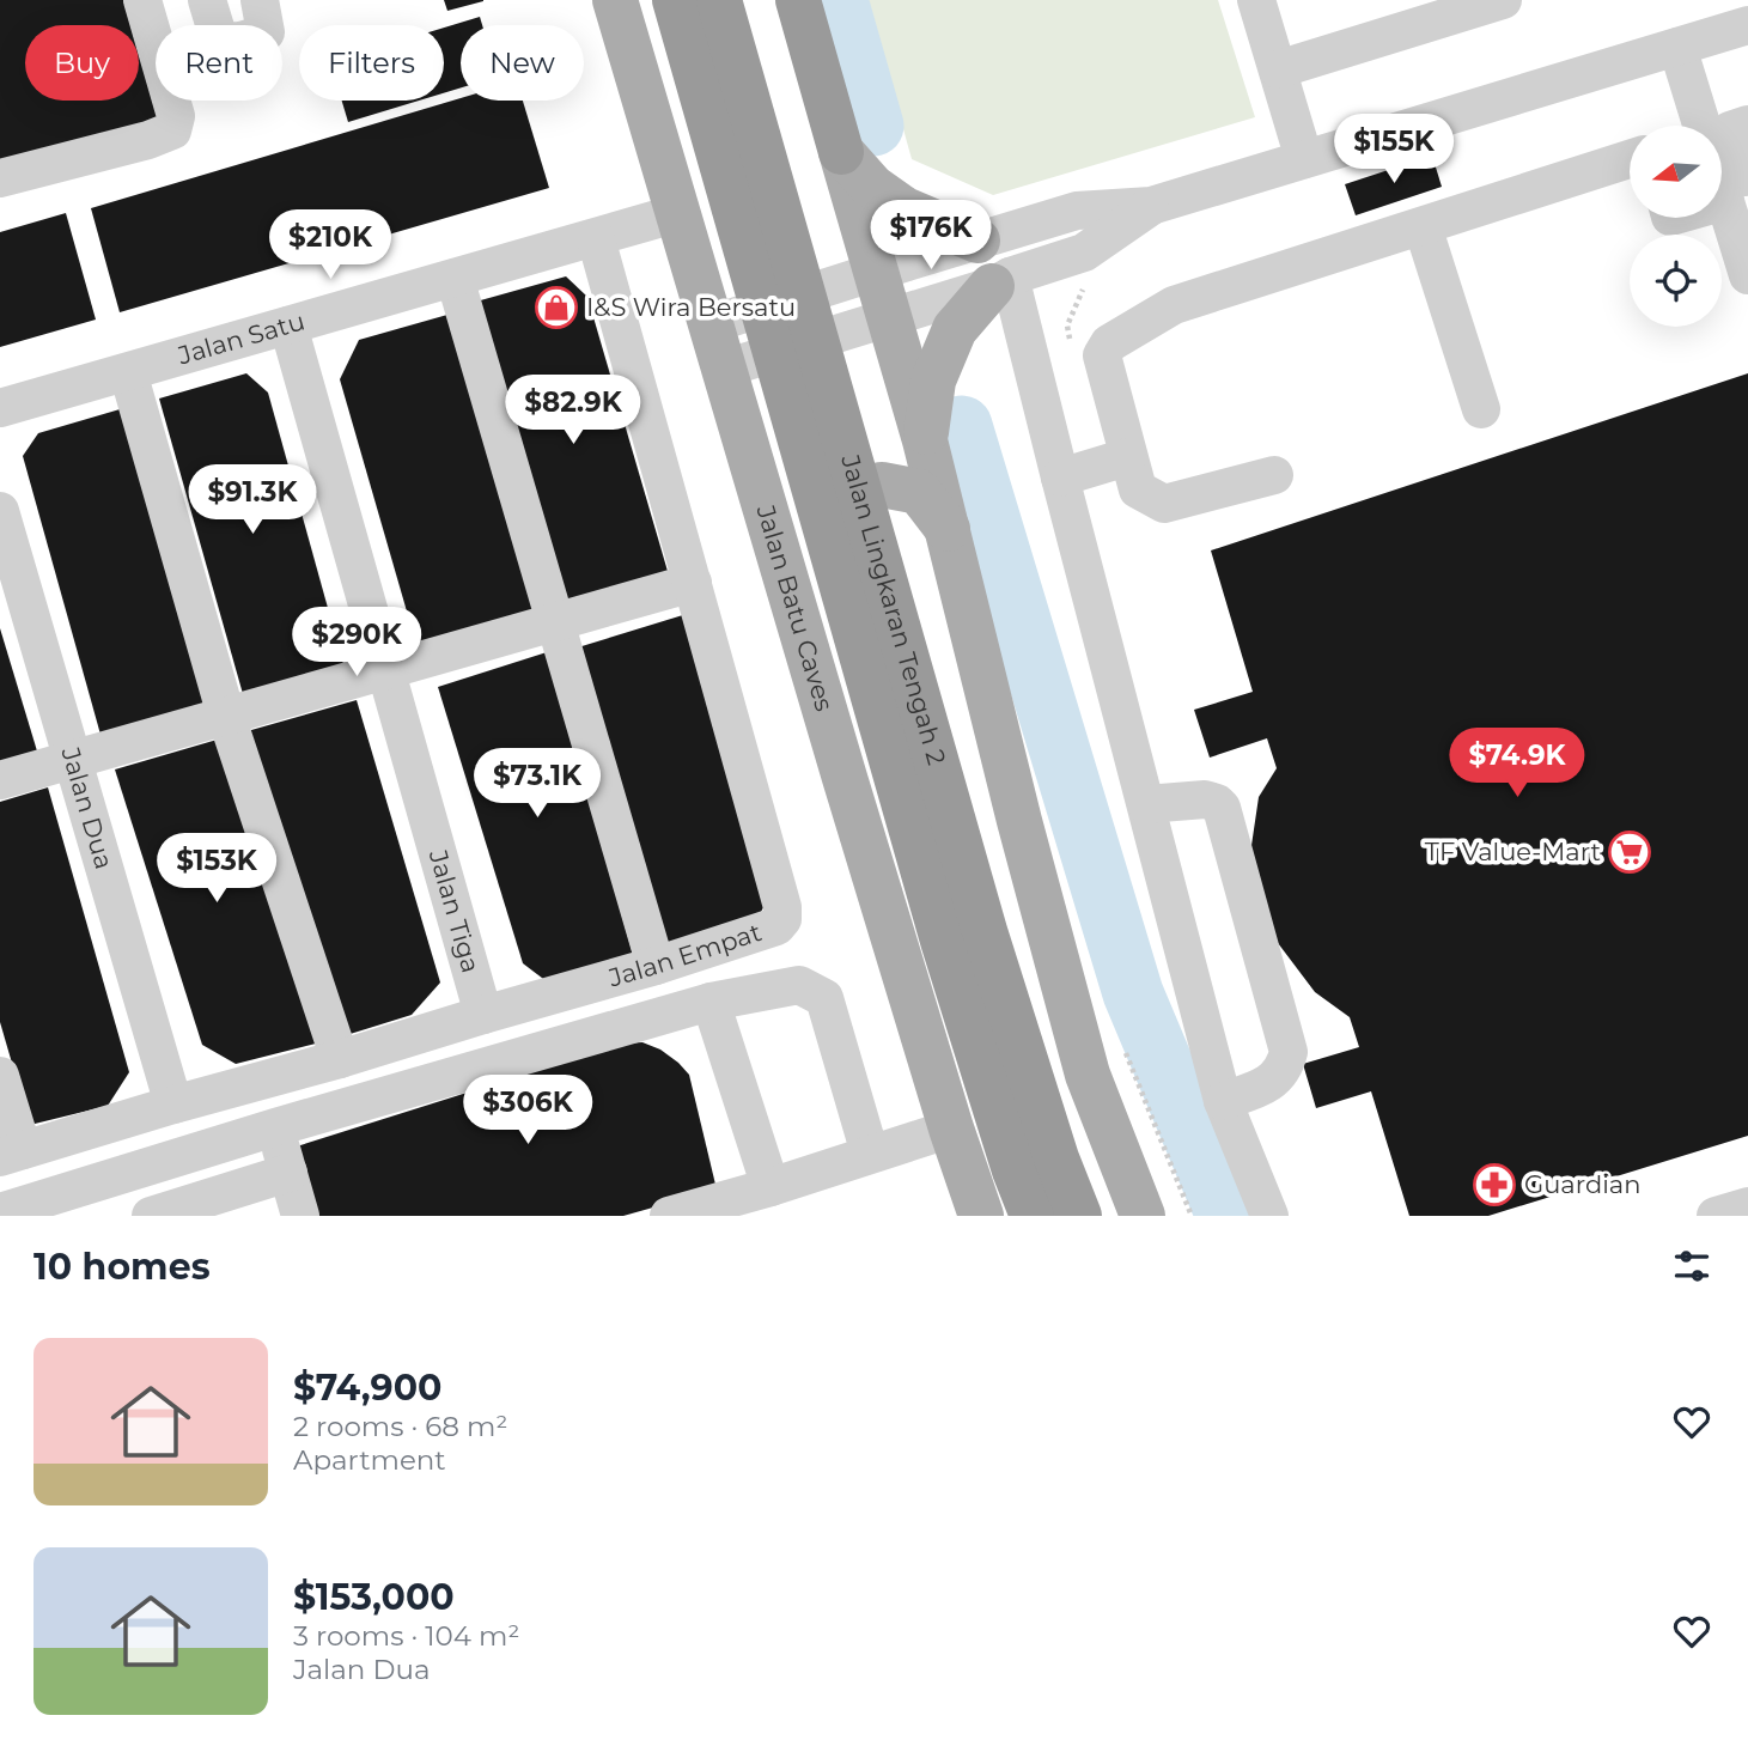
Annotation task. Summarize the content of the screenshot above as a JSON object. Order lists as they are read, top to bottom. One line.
{"streets":{"highway":["Jalan Lingkaran Tengah 2"],"main road":["Jalan Batu Caves"],"street":["Jalan Satu","Jalan Dua","Jalan Tiga","Jalan Empat"]},"crossings":[["Jalan Satu","Jalan Batu Caves"],["Jalan Satu","Jalan Tiga"],["Jalan Satu","Jalan Empat"],["Jalan Dua","Jalan Empat"],["Jalan Tiga","Jalan Empat"]],"places":{"shop":["I&S Wira Bersatu"],"supermarket":["TF Value-Mart"],"pharmacy":["Guardian"]},"north":"left","page":{"chip":["Buy","Rent","Filters","New"],"price":["$155K","$176K","$210K","$82.9K","$91.3K","$290K","$74.9K","$73.1K","$153K","$306K"],"heading":"10 homes","list":[{"name":"$74,900","note":"2 rooms · 68 m² · Apartment"},{"name":"$153,000","note":"3 rooms · 104 m² · Jalan Dua"}]}}
